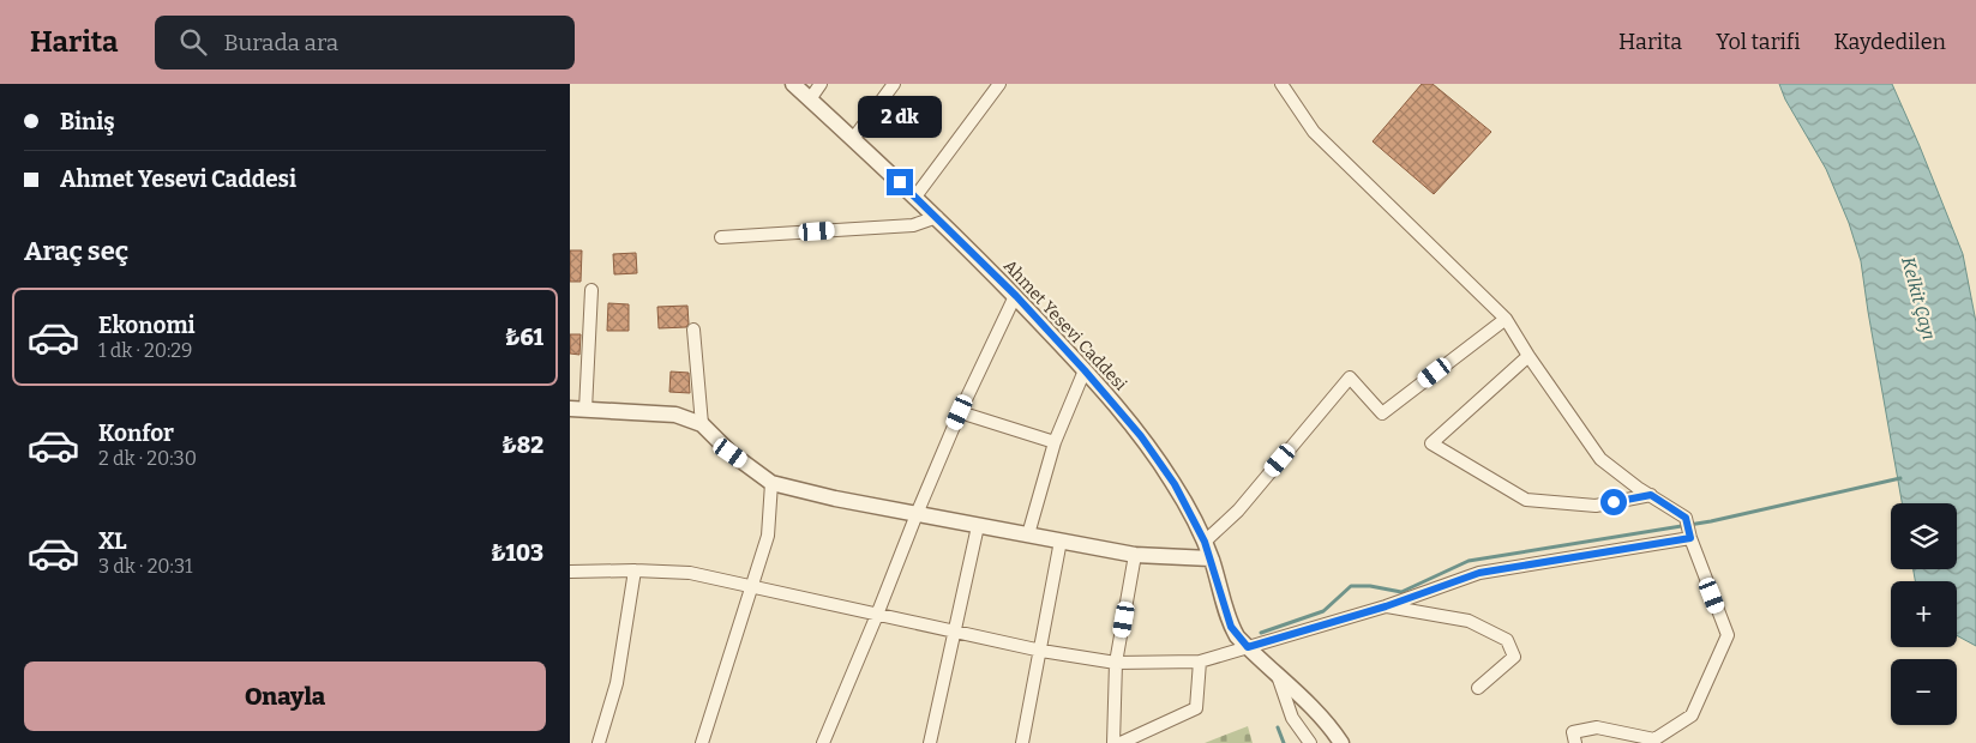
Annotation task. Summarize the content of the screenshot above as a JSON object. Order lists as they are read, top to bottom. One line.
{"streets":{"street":["Ahmet Yesevi Caddesi"]},"water":["Kelkit Çayı"],"page":{"header":"Harita","search":"Burada ara","nav":["Harita","Yol tarifi","Kaydedilen"],"banner":["Biniş","Ahmet Yesevi Caddesi"],"bubble":"2 dk","heading":"Araç seç","list":[{"name":"Ekonomi","note":"1 dk · 20:29","value":"₺61"},{"name":"Konfor","note":"2 dk · 20:30","value":"₺82"},{"name":"XL","note":"3 dk · 20:31","value":"₺103"}],"map_buttons":["+","−"],"buttons":"Onayla"}}
